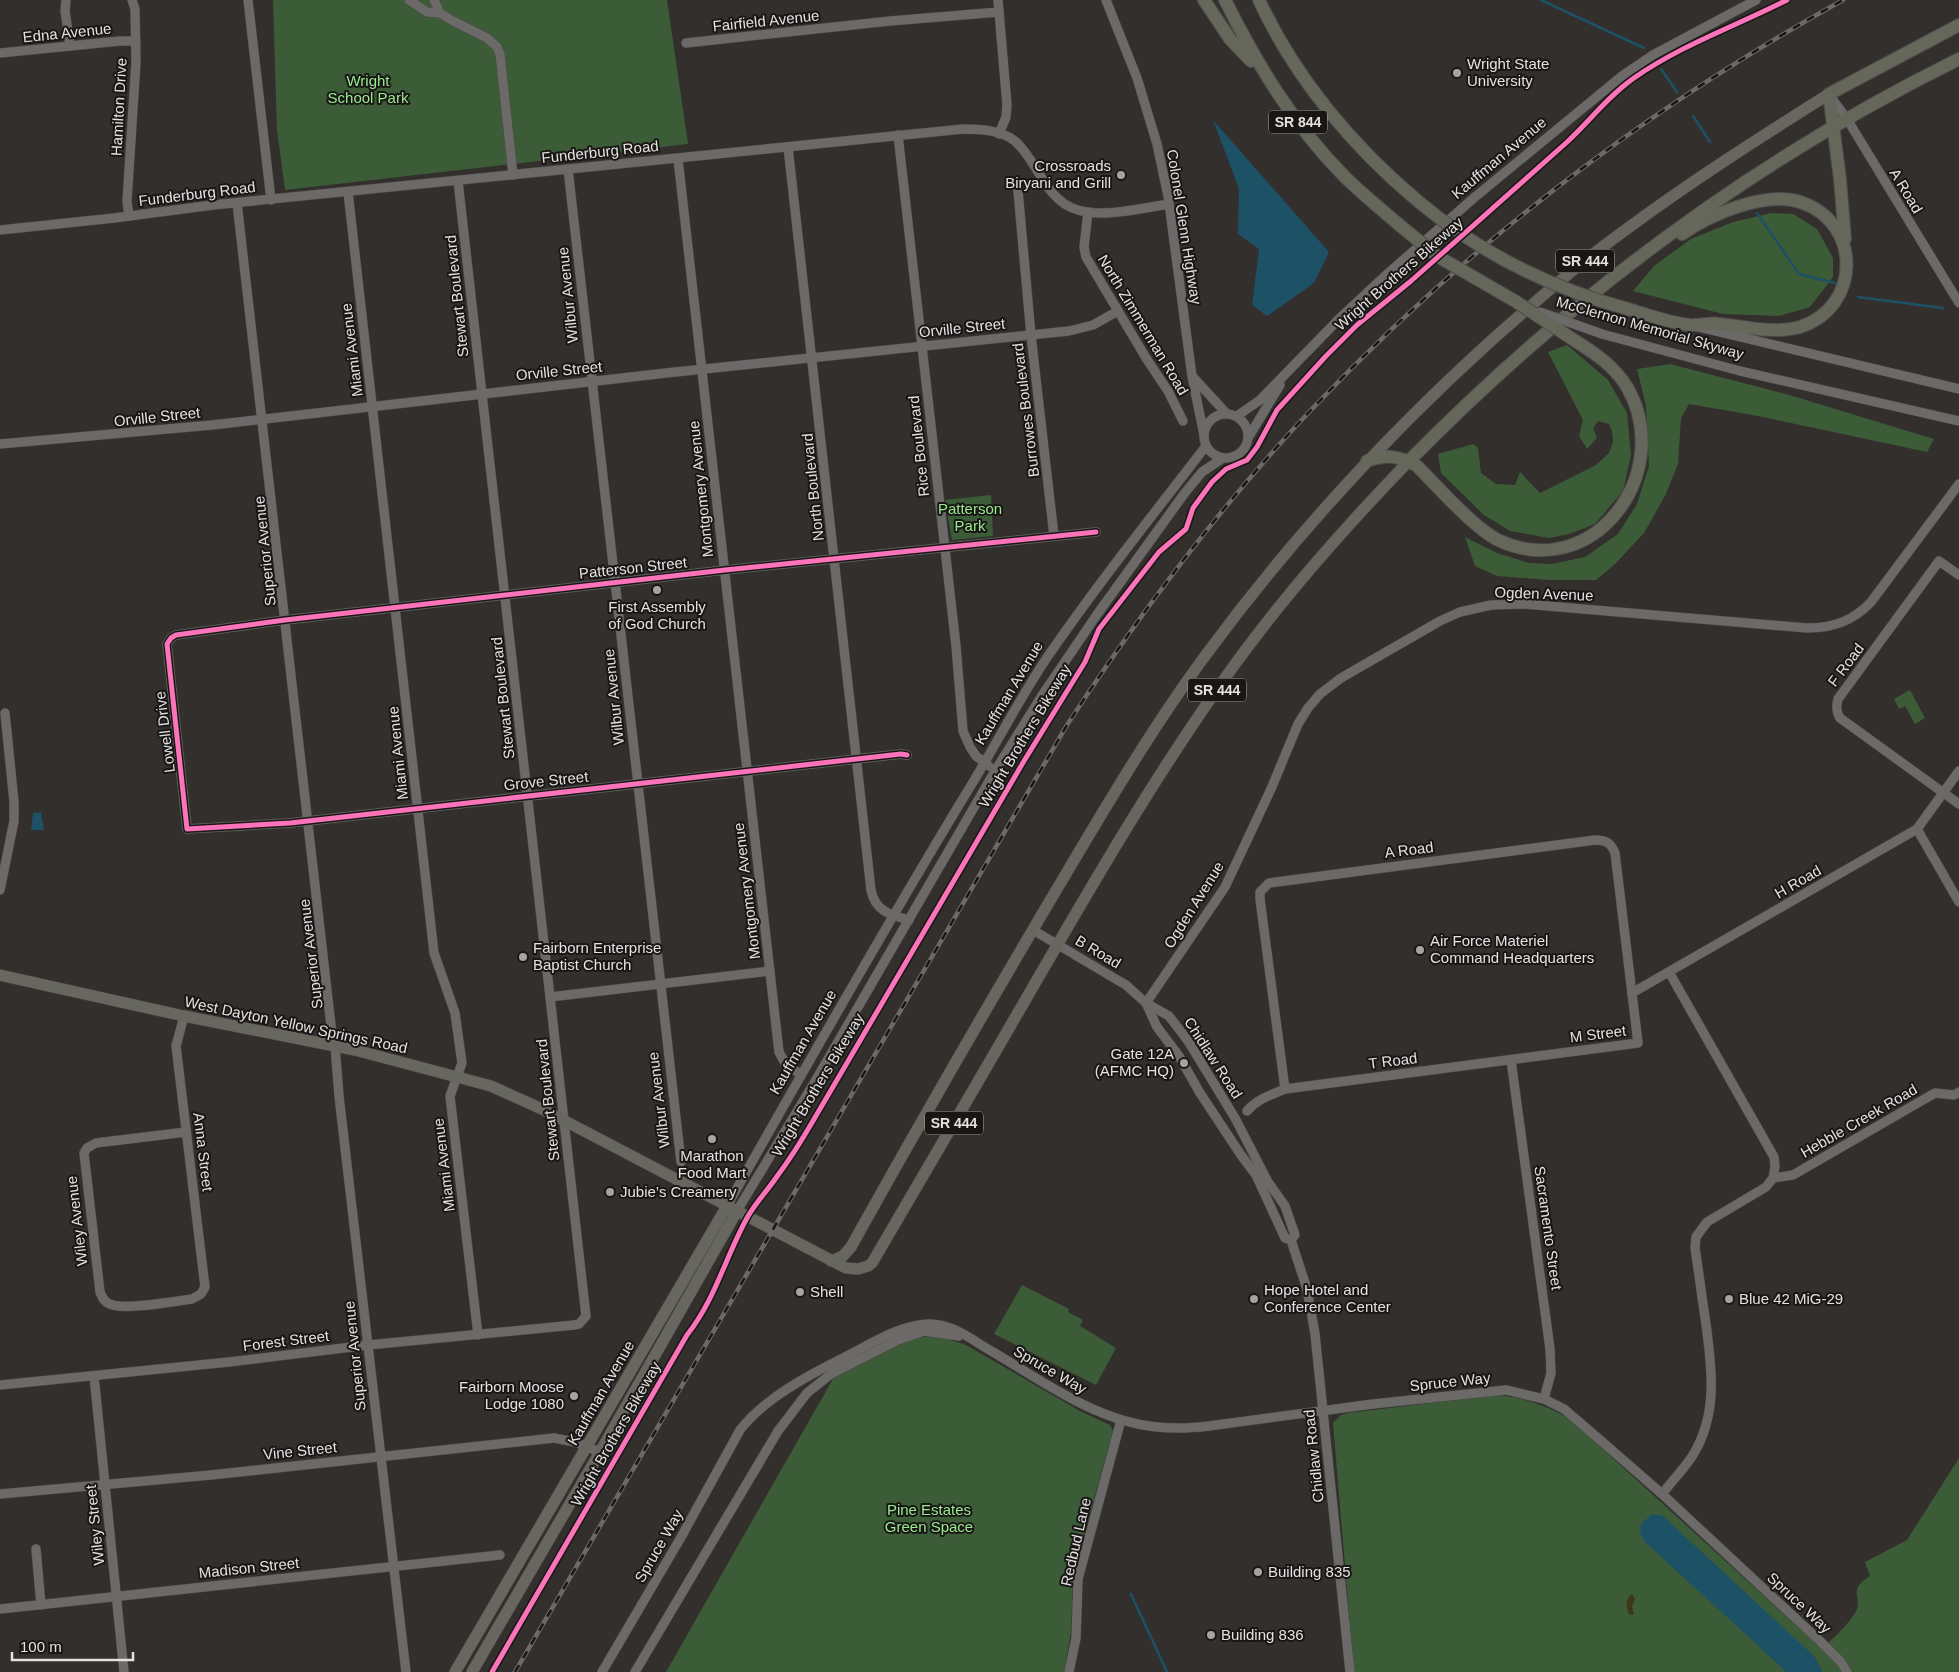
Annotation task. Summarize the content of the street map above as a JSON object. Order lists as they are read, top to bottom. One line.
{"streets":{"highway":["SR 844","SR 444","McClernon Memorial Skyway"],"main road":["Kauffman Avenue","West Dayton Yellow Springs Road"],"street":["Fairfield Avenue","Edna Avenue","Hamilton Drive","Funderburg Road","A Road","Colonel Glenn Highway","Wilbur Avenue","Stewart Boulevard","North Zimmerman Road","Orville Street","Miami Avenue","Burrowes Boulevard","Rice Boulevard","North Boulevard","Montgomery Avenue","Superior Avenue","Patterson Street","Ogden Avenue","F Road","Lowell Drive","Grove Street","H Road","B Road","M Street","Chidlaw Road","T Road","Hebble Creek Road","Anna Street","Wiley Avenue","Sacramento Street","Forest Street","Spruce Way","Vine Street","Wiley Street","Redbud Lane","Madison Street"],"cycle path":["Wright Brothers Bikeway"]},"crossings":[["Edna Avenue","Hamilton Drive"],["Hamilton Drive","Funderburg Road"],["Funderburg Road","Colonel Glenn Highway"],["Funderburg Road","Wilbur Avenue"],["Funderburg Road","Stewart Boulevard"],["Funderburg Road","North Zimmerman Road"],["Funderburg Road","Miami Avenue"],["Funderburg Road","Rice Boulevard"],["Funderburg Road","North Boulevard"],["Funderburg Road","Montgomery Avenue"],["Funderburg Road","Superior Avenue"],["Kauffman Avenue","Colonel Glenn Highway"],["Kauffman Avenue","Rice Boulevard"],["Kauffman Avenue","North Boulevard"],["Kauffman Avenue","Montgomery Avenue"],["Kauffman Avenue","West Dayton Yellow Springs Road"],["Kauffman Avenue","Vine Street"],["A Road","SR 444"],["A Road","H Road"],["A Road","M Street"],["A Road","T Road"],["SR 444","B Road"],["SR 444","West Dayton Yellow Springs Road"],["Wilbur Avenue","Orville Street"],["Wilbur Avenue","Patterson Street"],["Wilbur Avenue","Grove Street"],["Stewart Boulevard","Orville Street"],["Stewart Boulevard","Patterson Street"],["Stewart Boulevard","Grove Street"],["Stewart Boulevard","West Dayton Yellow Springs Road"],["Stewart Boulevard","Forest Street"],["North Zimmerman Road","Orville Street"],["Orville Street","Miami Avenue"],["Orville Street","Burrowes Boulevard"],["Orville Street","Rice Boulevard"],["Orville Street","North Boulevard"],["Orville Street","Montgomery Avenue"],["Orville Street","Superior Avenue"],["Miami Avenue","Patterson Street"],["Miami Avenue","Grove Street"],["Miami Avenue","West Dayton Yellow Springs Road"],["Miami Avenue","Forest Street"],["Burrowes Boulevard","Patterson Street"],["Rice Boulevard","Patterson Street"],["North Boulevard","Patterson Street"],["North Boulevard","Grove Street"],["Montgomery Avenue","Patterson Street"],["Montgomery Avenue","Grove Street"],["Superior Avenue","Patterson Street"],["Superior Avenue","Grove Street"],["Superior Avenue","West Dayton Yellow Springs Road"],["Superior Avenue","Forest Street"],["Superior Avenue","Vine Street"],["Superior Avenue","Madison Street"],["Patterson Street","Lowell Drive"],["Ogden Avenue","B Road"],["Ogden Avenue","Chidlaw Road"],["F Road","H Road"],["Lowell Drive","Grove Street"],["H Road","M Street"],["B Road","Chidlaw Road"],["West Dayton Yellow Springs Road","Anna Street"],["M Street","T Road"],["M Street","Sacramento Street"],["Chidlaw Road","T Road"],["Chidlaw Road","Spruce Way"],["T Road","Sacramento Street"],["Anna Street","Wiley Avenue"],["Sacramento Street","Spruce Way"],["Forest Street","Wiley Street"],["Spruce Way","Redbud Lane"],["Vine Street","Wiley Street"],["Wiley Street","Madison Street"]],"parks":["Wright School Park","Patterson Park","Pine Estates Green Space"],"places":["Wright State University","Crossroads Biryani and Grill","First Assembly of God Church","Air Force Materiel Command Headquarters","Fairborn Enterprise Baptist Church","Gate 12A (AFMC HQ)","Marathon Food Mart","Jubie’s Creamery","Shell","Hope Hotel and Conference Center","Blue 42 MiG-29","Fairborn Moose Lodge 1080","Building 835","Building 836"],"scale_bar":"100 m"}
